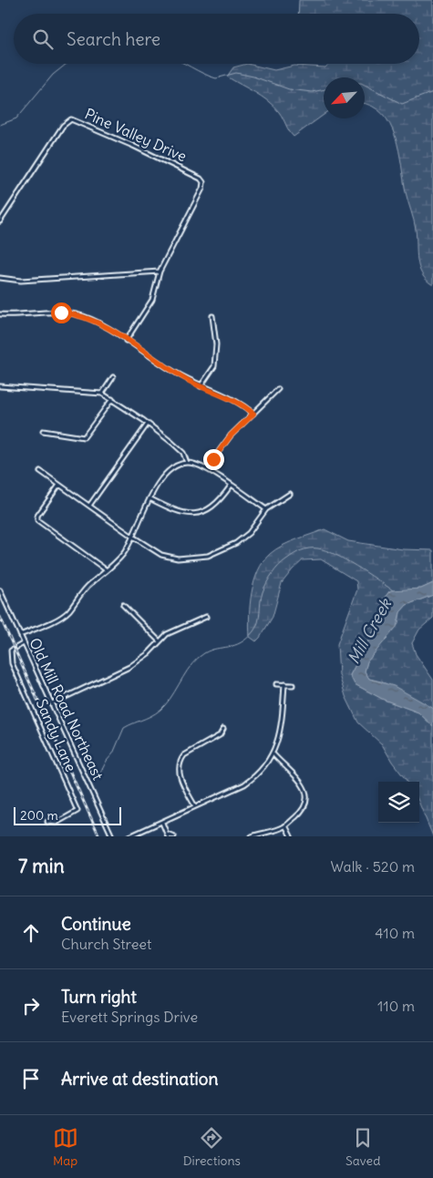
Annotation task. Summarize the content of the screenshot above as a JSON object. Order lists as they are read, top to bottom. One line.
{"streets":{"street":["Pine Valley Drive","Old Mill Road Northeast","Sandy Lane"]},"crossings":[["Old Mill Road Northeast","Sandy Lane"]],"water":["Mill Creek"],"scale_bar":"200 m","north":"bottom left","page":{"search":"Search here","scale":"200 m","heading":["7 min","Walk · 520 m"],"list":[["Continue","Church Street","410 m"],["Turn right","Everett Springs Drive","110 m"],"Arrive at destination"],"nav":["Map","Directions","Saved"]}}
